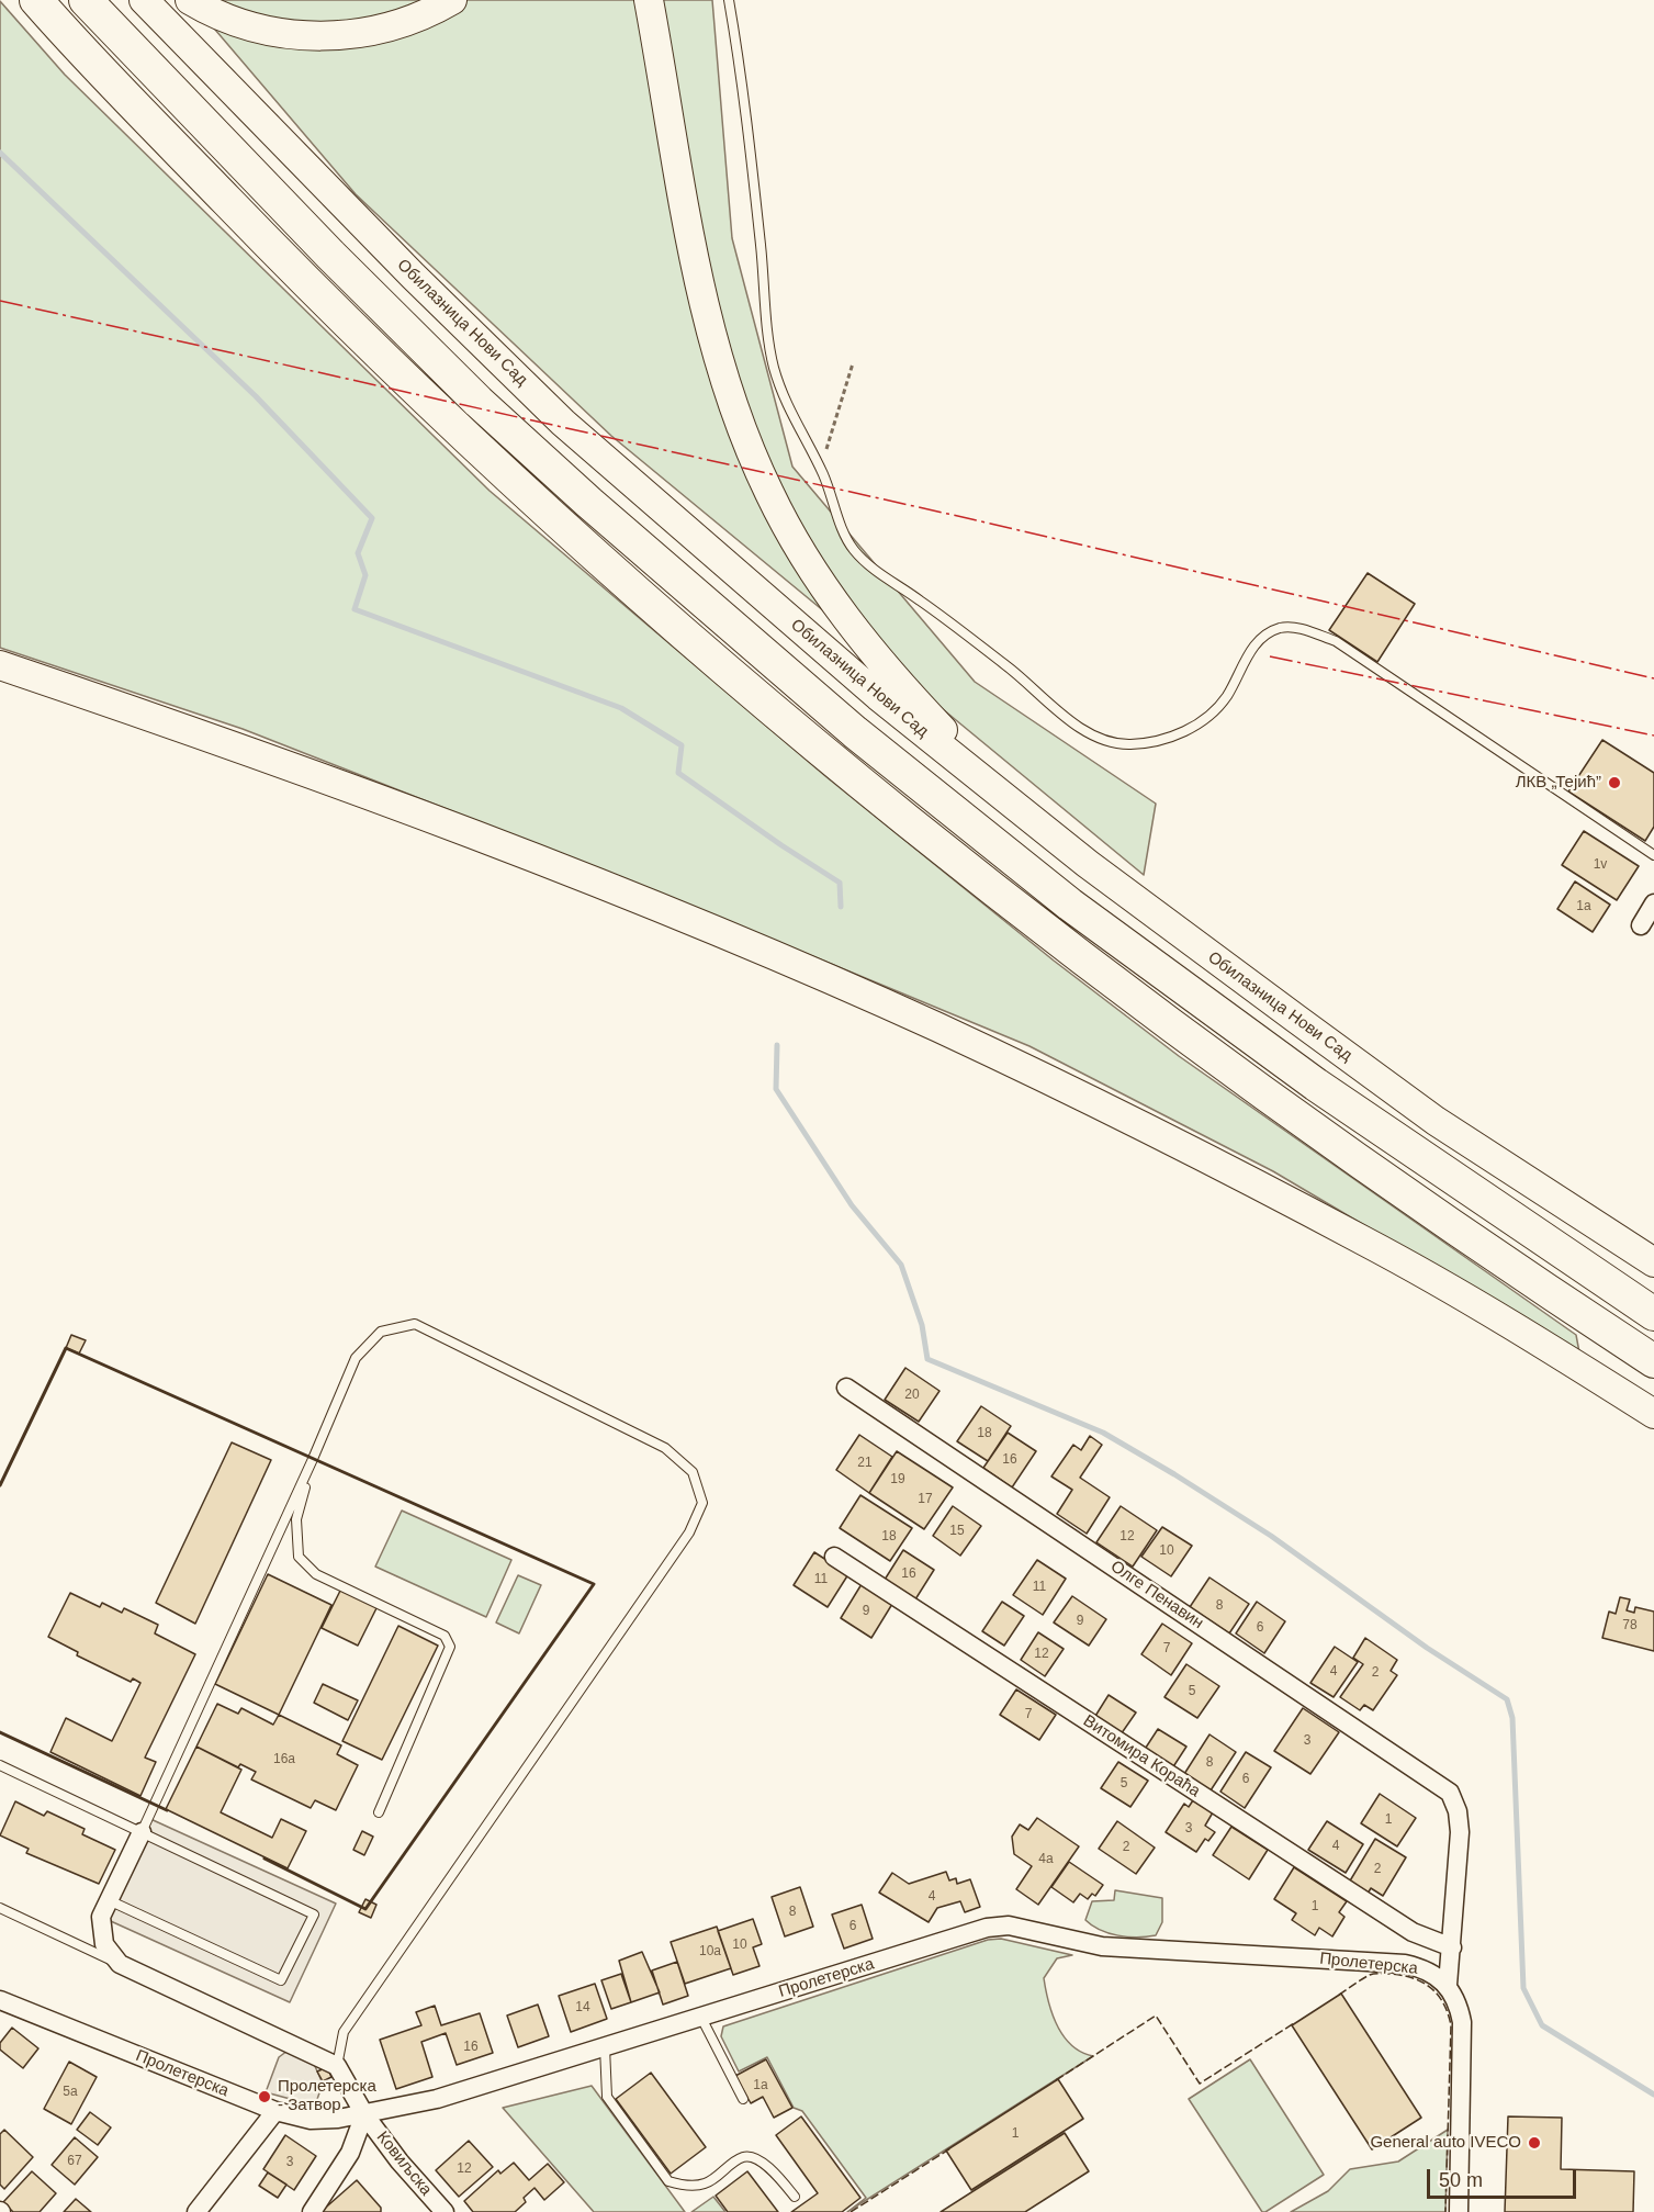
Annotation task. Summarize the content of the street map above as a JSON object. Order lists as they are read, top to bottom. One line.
{"streets":{"main road":["Обилазница Нови Сад"],"street":["Олге Пенавин","Витомира Кораћа","Пролетерска","Ковиљска"]},"crossings":[["Олге Пенавин","Витомира Кораћа"],["Пролетерска","Ковиљска"]],"places":["ЛКВ „Тејић”","Пролетерска - Затвор","General auto IVECO"],"house_numbers":["1v","1a","20","18","16","21","19","17","15","18","12","10","16","11","11","8","9","9","78","6","7","12","4","2","5","7","3","16a","8","6","5","1","3","4","2","4a","2","4","1","8","6","10","10a","14","16","1a","5a","1","67","3","12"],"scale_bar":"50 m"}
